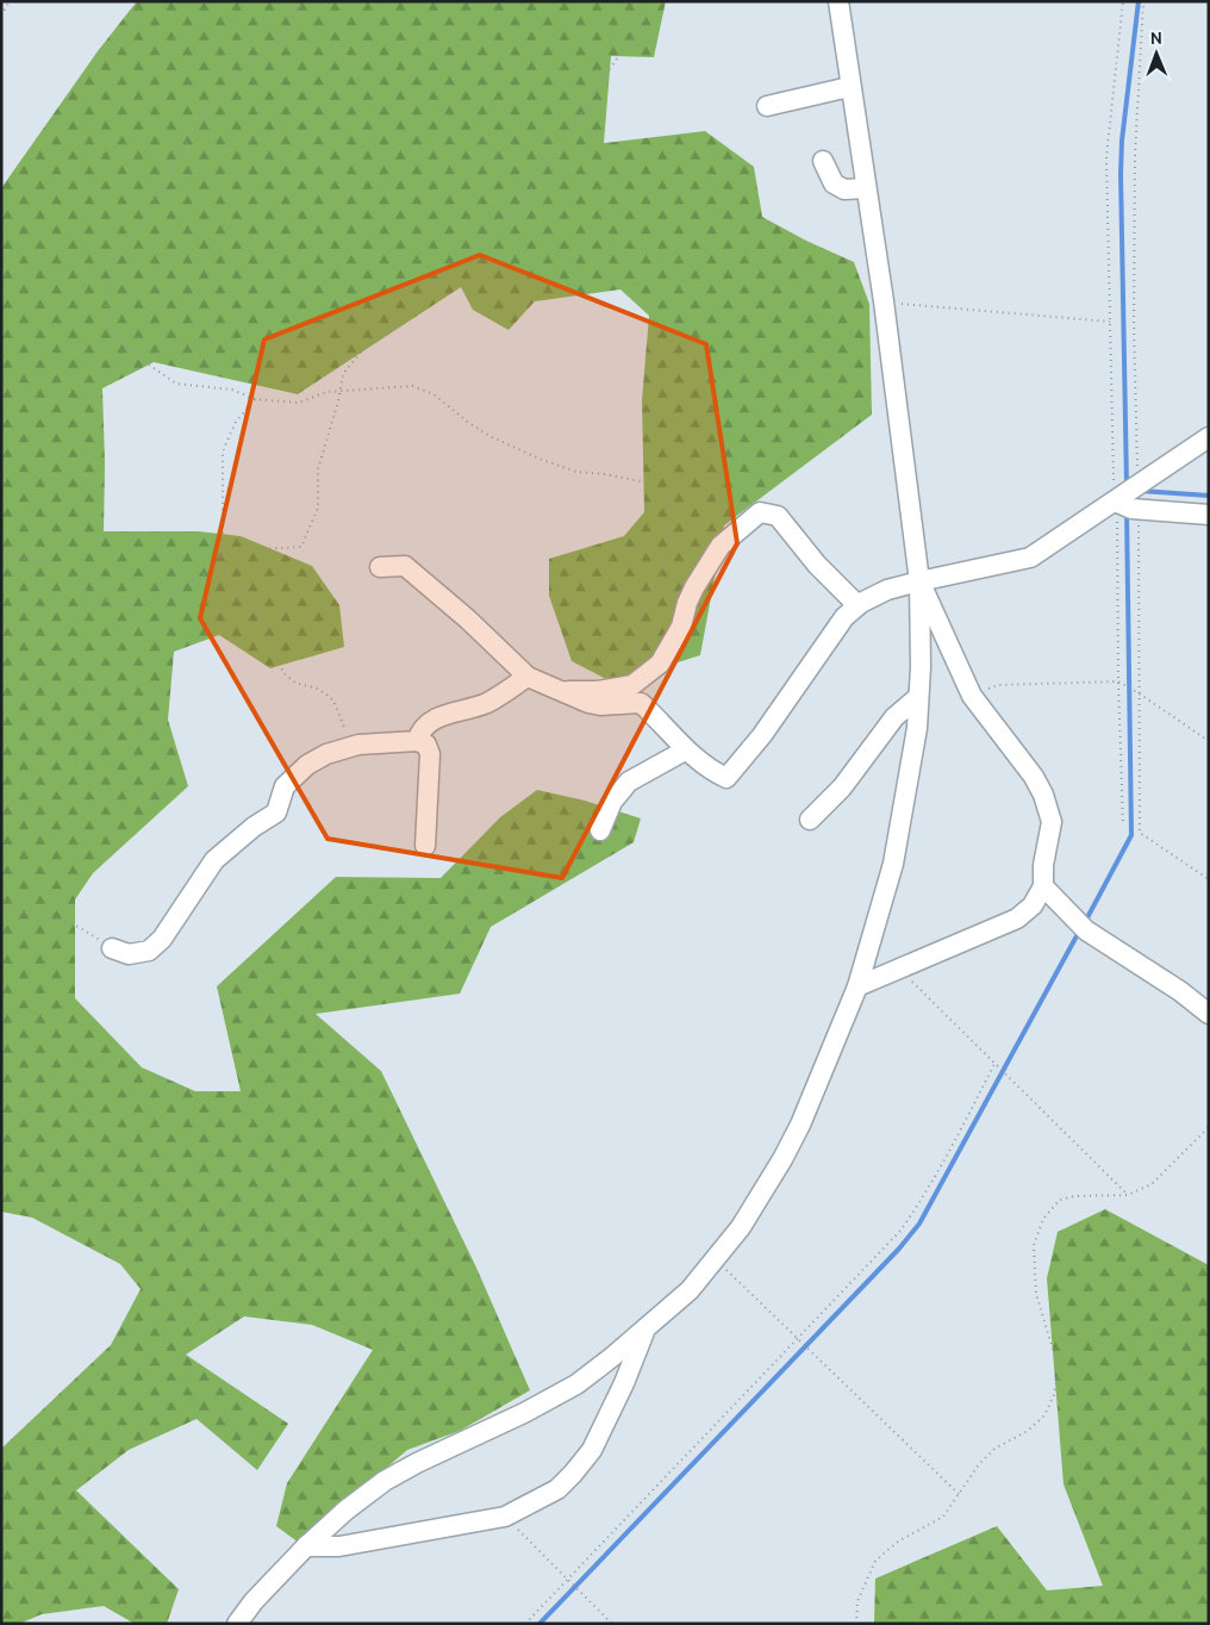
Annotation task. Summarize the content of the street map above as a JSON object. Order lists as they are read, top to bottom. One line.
{"north":"top"}
